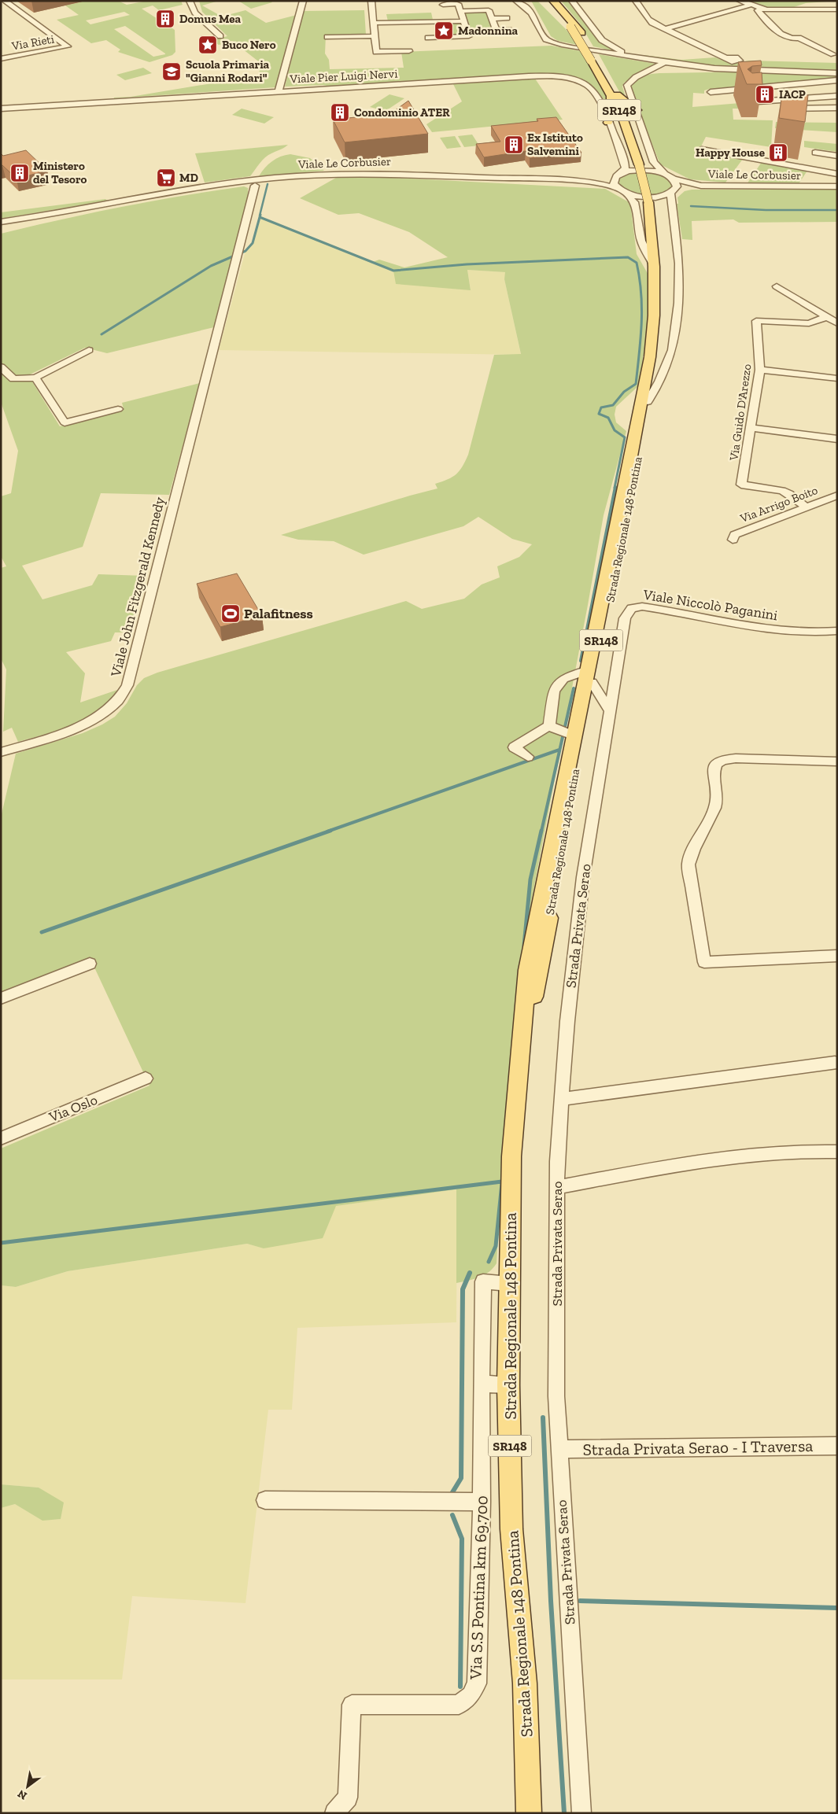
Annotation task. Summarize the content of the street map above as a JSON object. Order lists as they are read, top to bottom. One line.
{"streets":{"main road":["SR148","Strada Regionale 148 Pontina"],"street":["Via Rieti","Viale Pier Luigi Nervi","Viale Le Corbusier","Via Guido D'Arezzo","Via Arrigo Boito","Viale John Fitzgerald Kennedy","Viale Niccolò Paganini","Strada Privata Serao","Via Oslo","Strada Privata Serao - I Traversa","Via S.S Pontina km 69.700"]},"crossings":[["Viale Pier Luigi Nervi","Viale Le Corbusier"],["Via Guido D'Arezzo","Via Arrigo Boito"],["Strada Regionale 148 Pontina","Via S.S Pontina km 69.700"],["Viale Niccolò Paganini","Strada Privata Serao"],["Strada Privata Serao","Strada Privata Serao - I Traversa"]],"places":{"building":["Domus Mea","IACP","Condominio ATER","Ex Istituto Salvemini","Happy House","Ministero del Tesoro"],"place":["Madonnina","Buco Nero"],"school or university":["Scuola Primaria \"Gianni Rodari\""],"supermarket":["MD"],"sports":["Palafitness"]},"north":"bottom left"}
